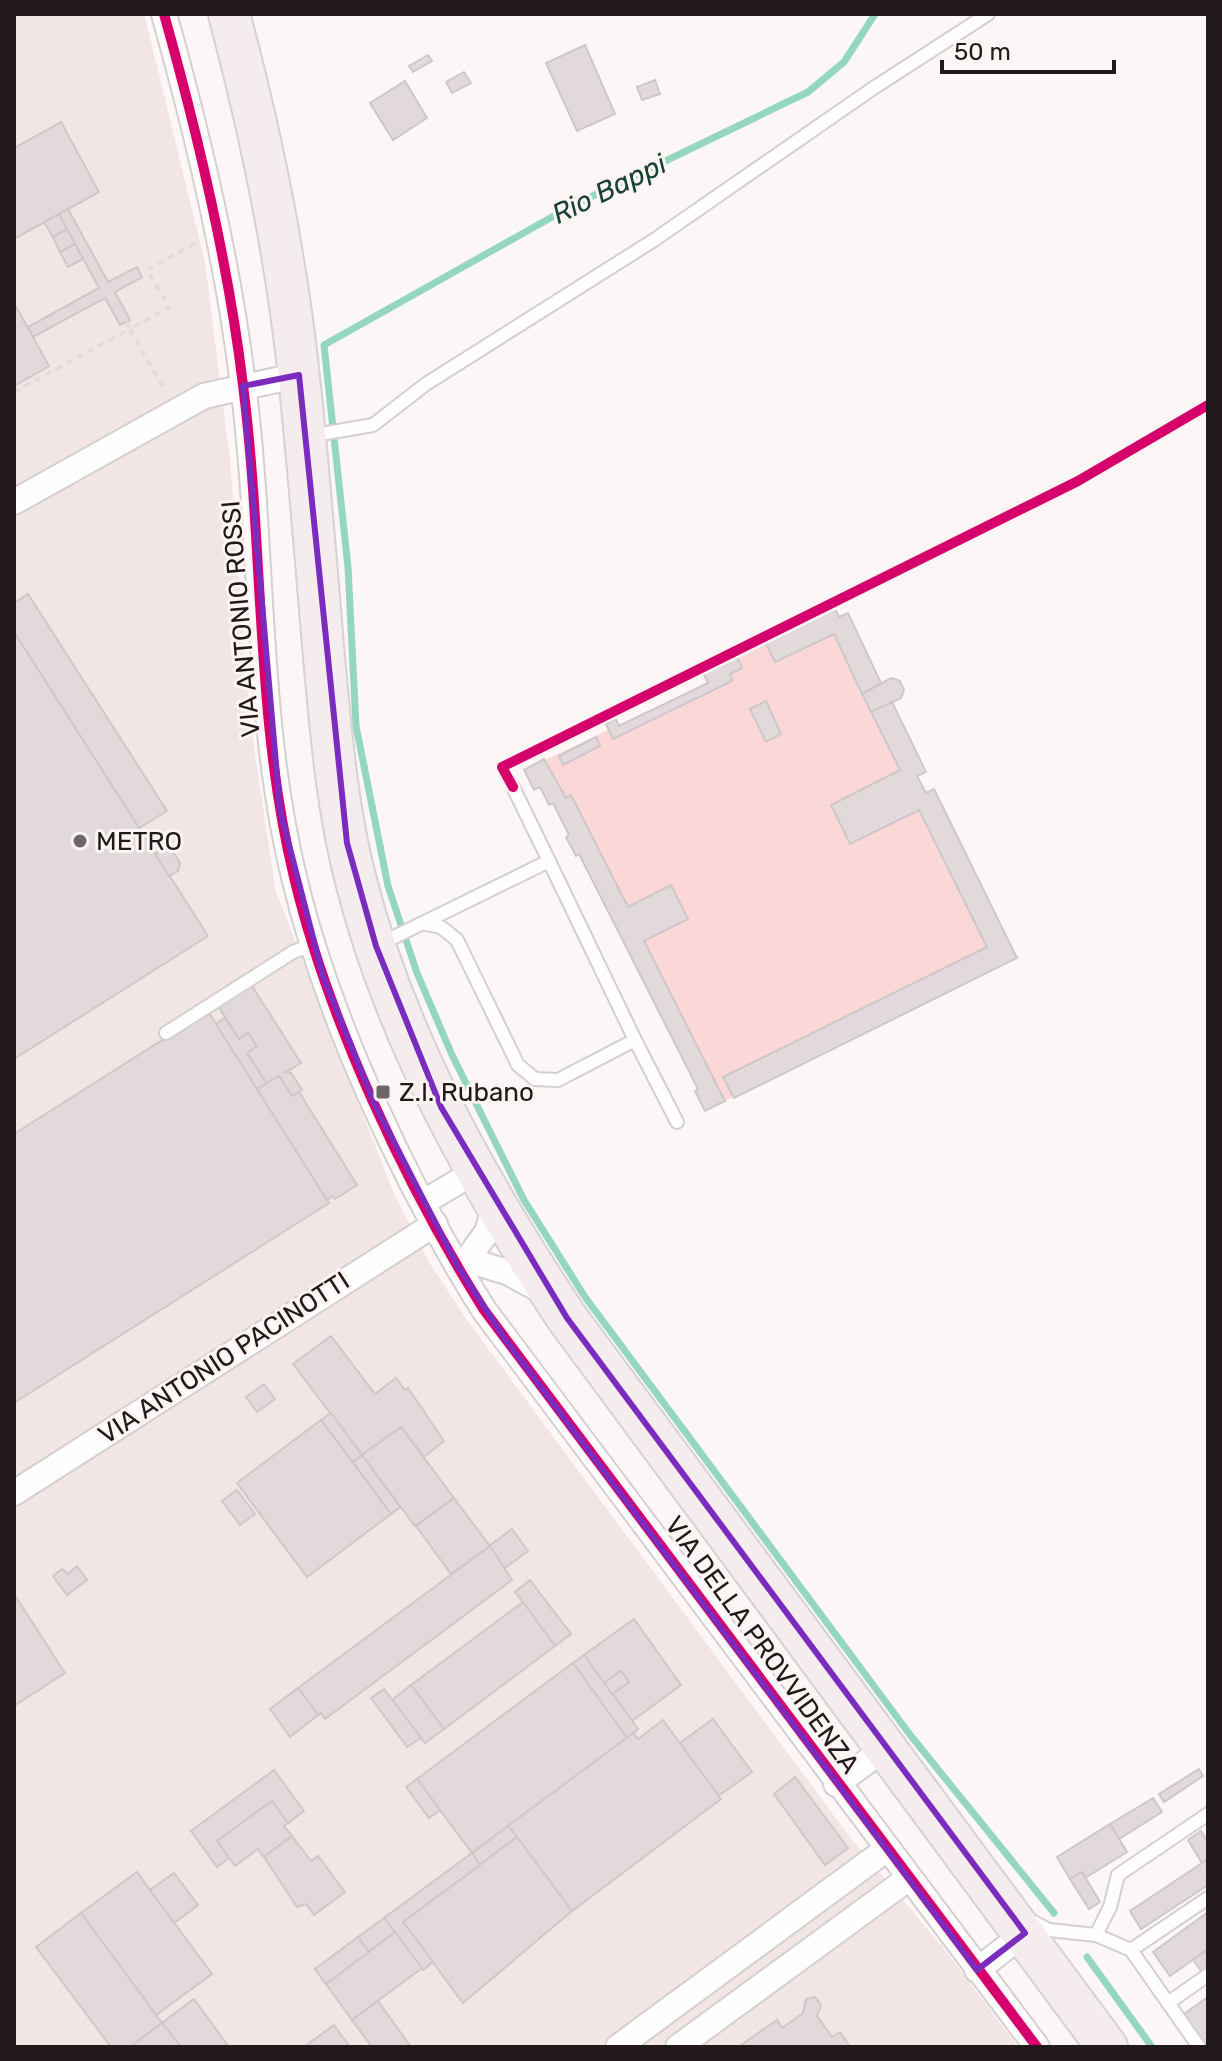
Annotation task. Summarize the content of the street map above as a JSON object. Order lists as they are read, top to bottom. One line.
{"streets":{"main road":["VIA DELLA PROVVIDENZA"],"street":["VIA ANTONIO ROSSI","VIA ANTONIO PACINOTTI"]},"water":["Rio Bappi"],"places":{"other":["METRO"],"transit":["Z.I. Rubano"]},"scale_bar":"50 m"}
